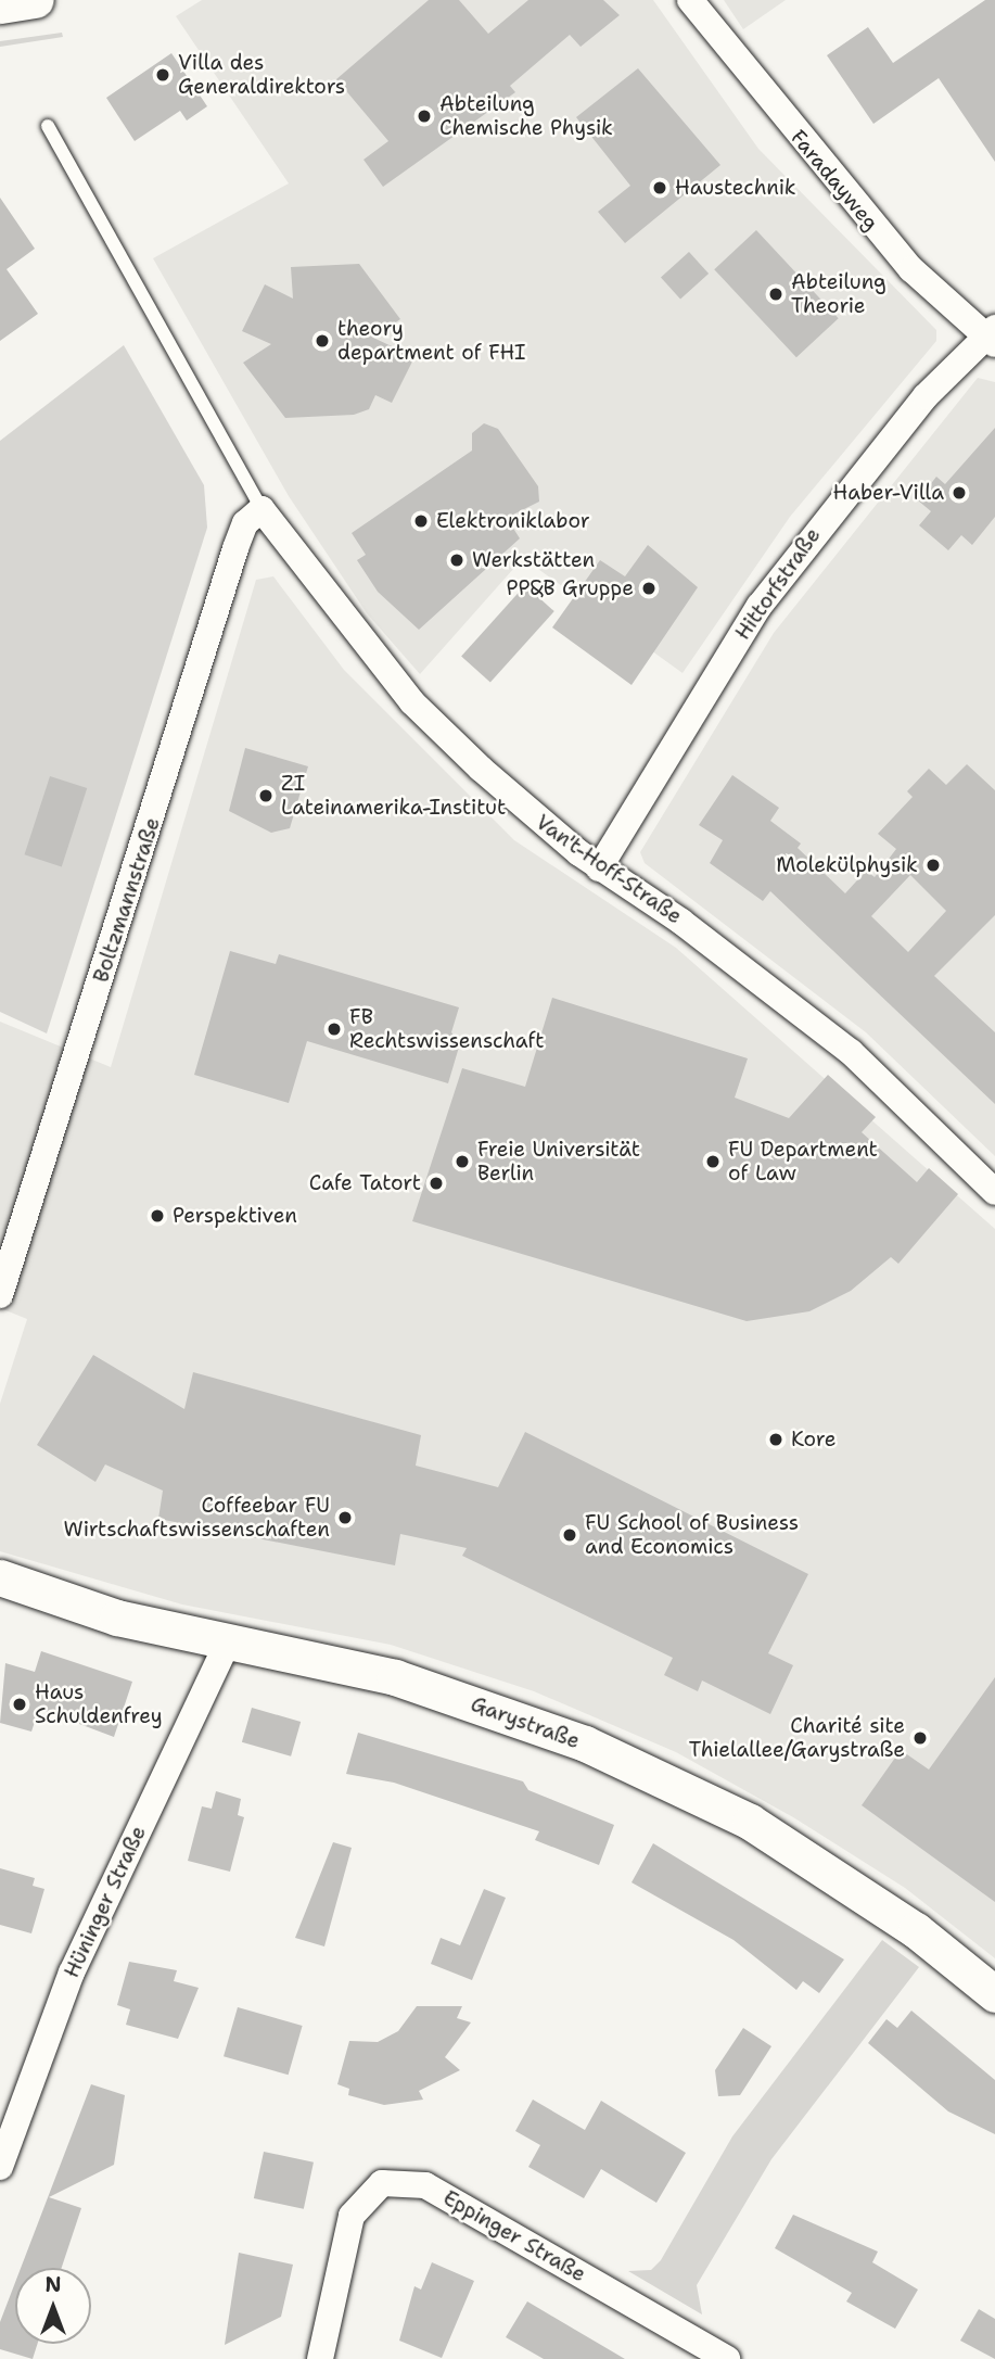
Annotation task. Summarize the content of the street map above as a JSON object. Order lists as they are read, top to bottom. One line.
{"streets":{"street":["Faradayweg","Hittorfstraße","Van't-Hoff-Straße","Boltzmannstraße","Garystraße","Hüninger Straße","Eppinger Straße"]},"crossings":[["Faradayweg","Hittorfstraße"],["Hittorfstraße","Van't-Hoff-Straße"],["Van't-Hoff-Straße","Boltzmannstraße"],["Garystraße","Hüninger Straße"]],"places":["Villa des Generaldirektors","Abteilung Chemische Physik","Haustechnik","Abteilung Theorie","theory department of FHI","Haber-Villa","Elektroniklabor","Werkstätten","PP&B Gruppe","ZI Lateinamerika-Institut","Molekülphysik","FB Rechtswissenschaft","Freie Universität Berlin","FU Department of Law","Cafe Tatort","Perspektiven","Kore","Coffeebar FU Wirtschaftswissenschaften","FU School of Business and Economics","Haus Schuldenfrey","Charité site Thielallee/Garystraße"],"north":"top"}
